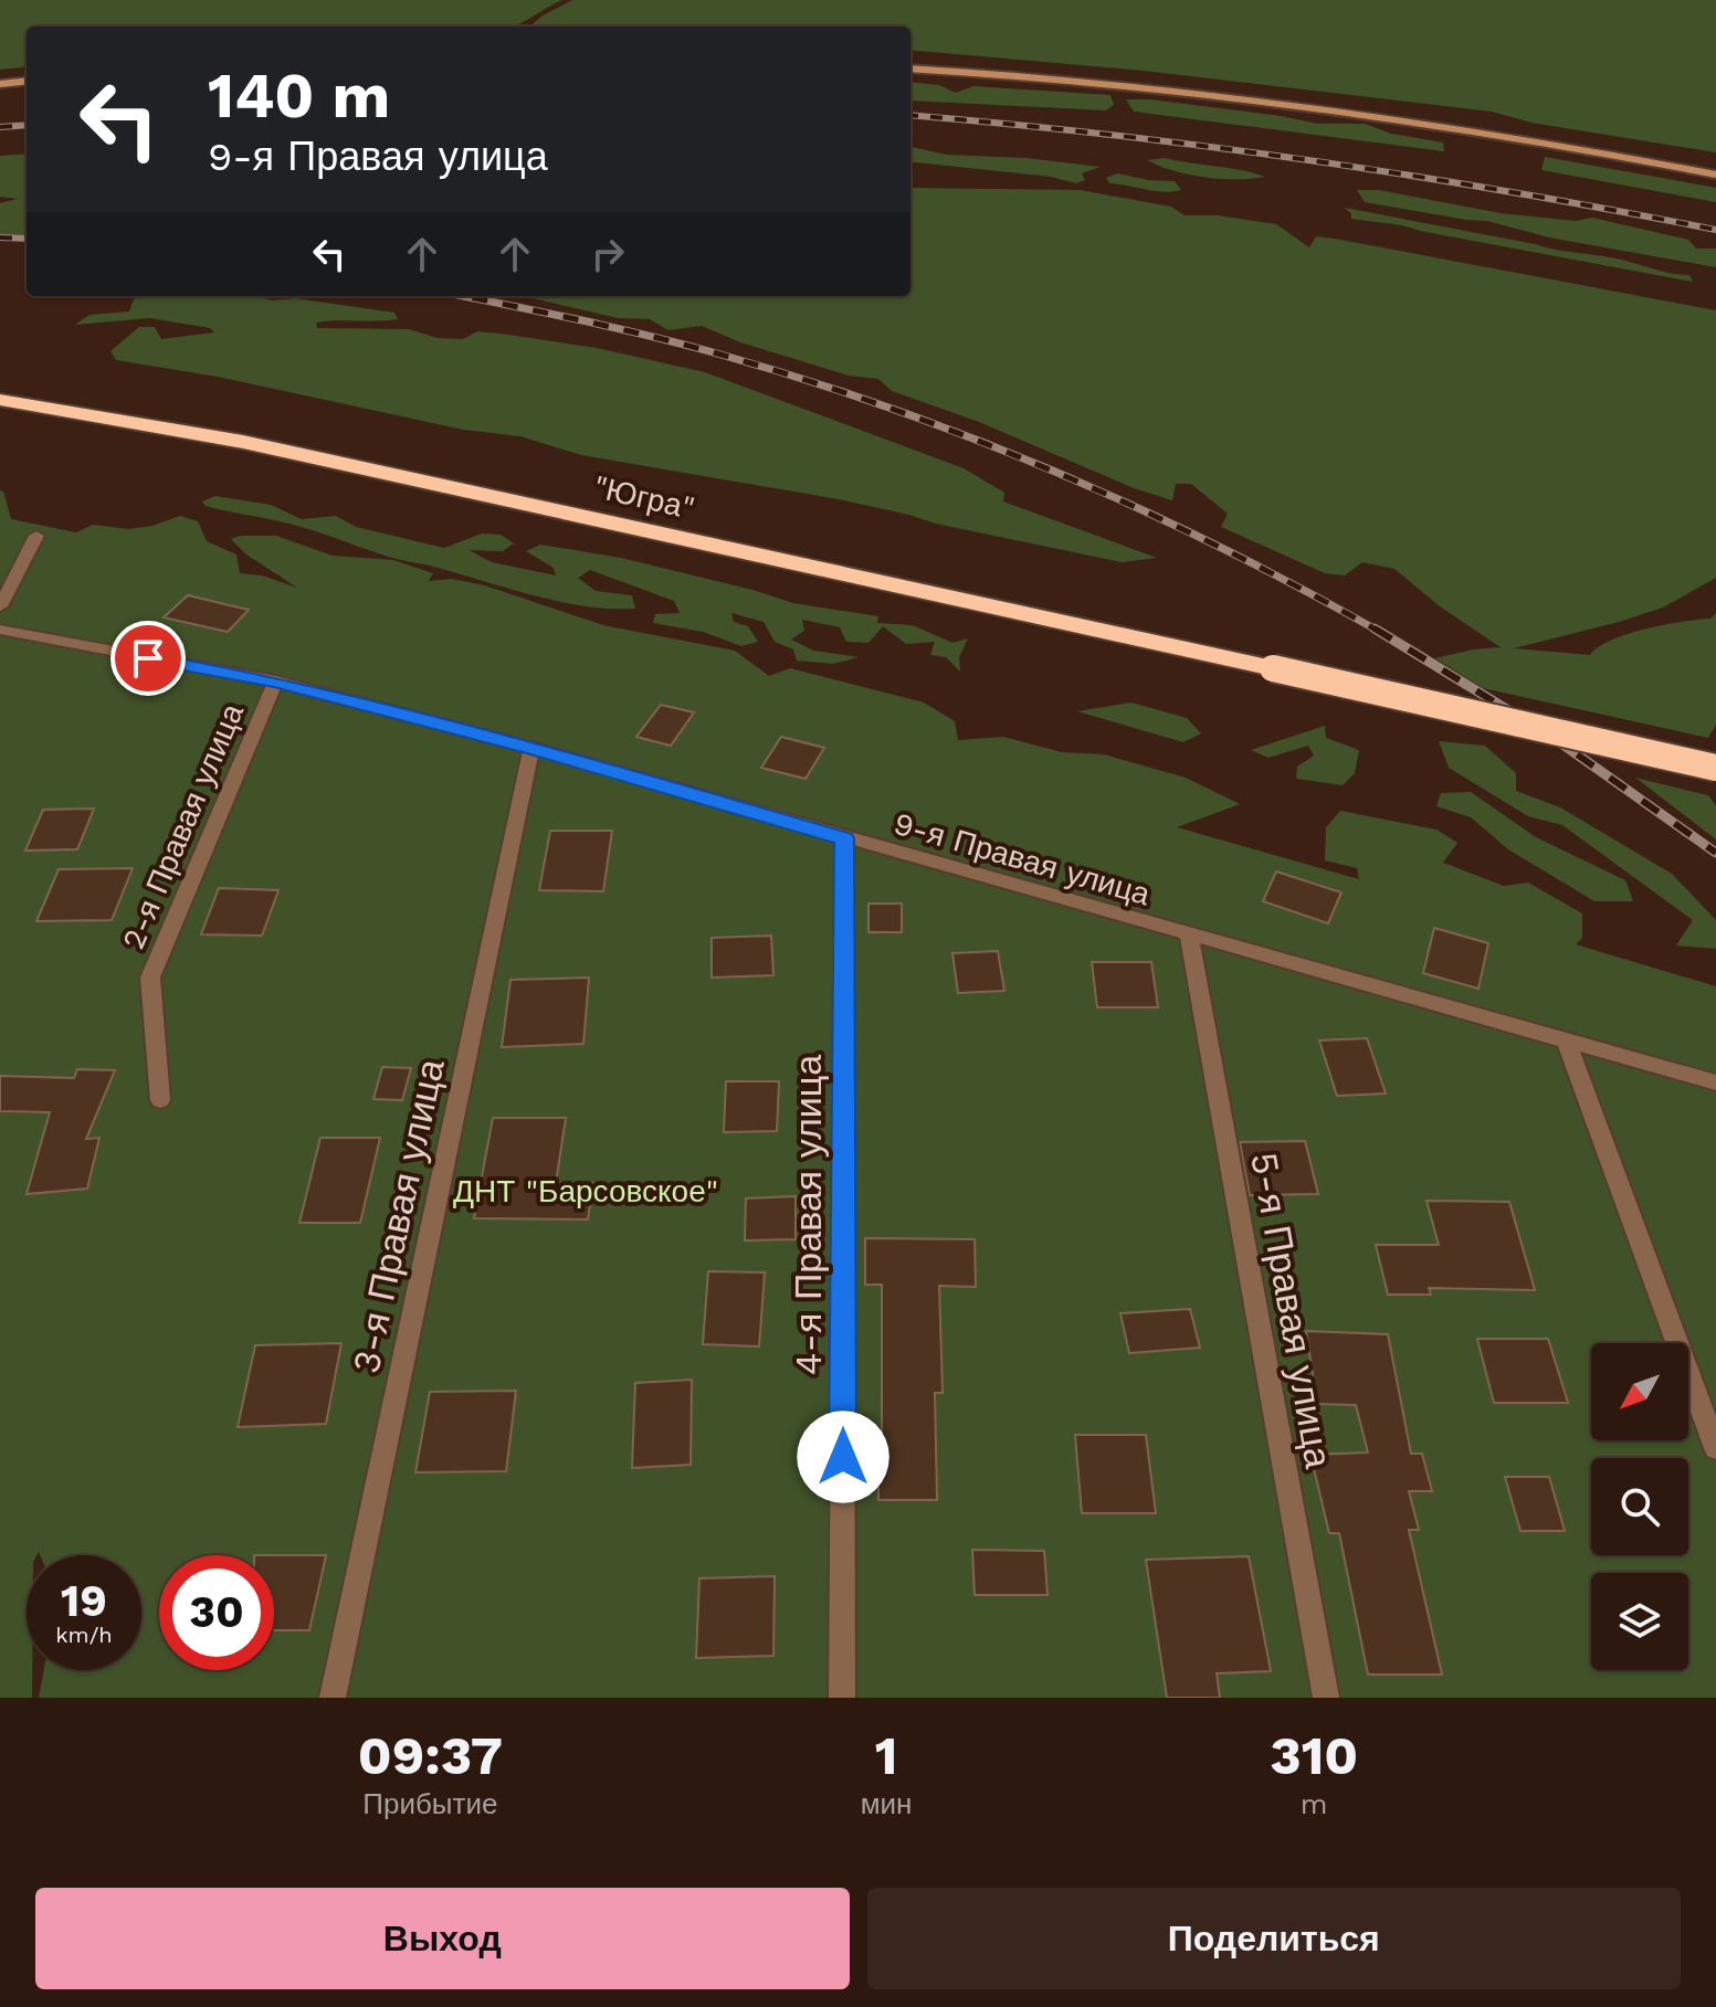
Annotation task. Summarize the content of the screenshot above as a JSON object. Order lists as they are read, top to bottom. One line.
{"streets":{"highway":["\"Югра\""],"street":["2-я Правая улица","9-я Правая улица","4-я Правая улица","3-я Правая улица","5-я Правая улица"]},"crossings":[["2-я Правая улица","9-я Правая улица"],["9-я Правая улица","4-я Правая улица"],["9-я Правая улица","3-я Правая улица"],["9-я Правая улица","5-я Правая улица"]],"parks":["ДНТ \"Барсовское\""],"north":"bottom left","page":{"turn":["140 m","9-я Правая улица"],"speed":"19 km/h","limit":"30","eta":["09:37","Прибытие","1","мин","310","m"],"buttons":["Выход","Поделиться"]}}
